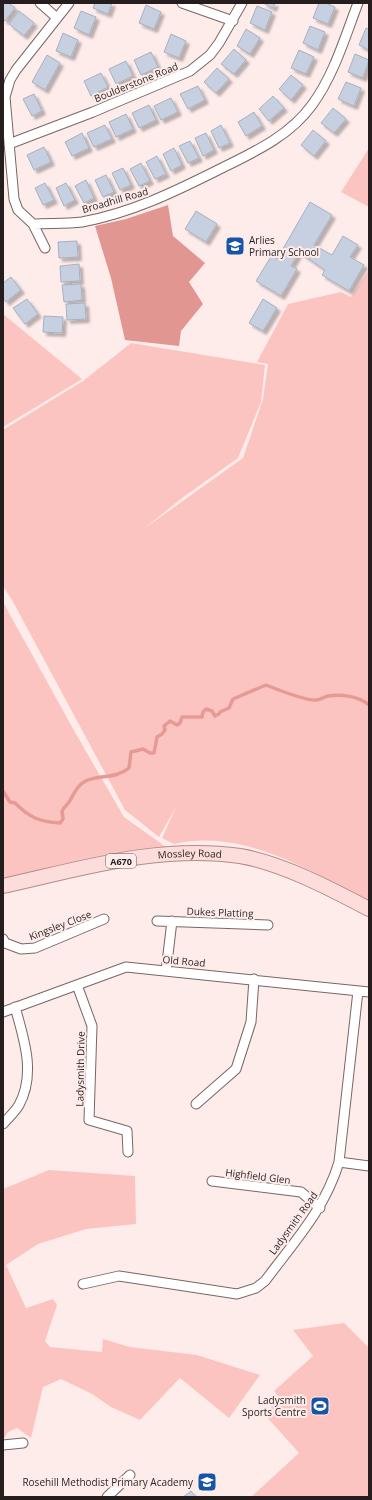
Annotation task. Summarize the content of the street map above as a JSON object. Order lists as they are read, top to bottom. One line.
{"streets":{"main road":["Mossley Road","A670"],"street":["Boulderstone Road","Broadhill Road","Dukes Platting","Kingsley Close","Old Road","Ladysmith Drive","Highfield Glen","Ladysmith Road"]},"crossings":[["Dukes Platting","Old Road"],["Old Road","Ladysmith Drive"],["Old Road","Ladysmith Road"],["Highfield Glen","Ladysmith Road"]],"places":{"school or university":["Arlies Primary School","Rosehill Methodist Primary Academy"],"sports":["Ladysmith Sports Centre"]}}
